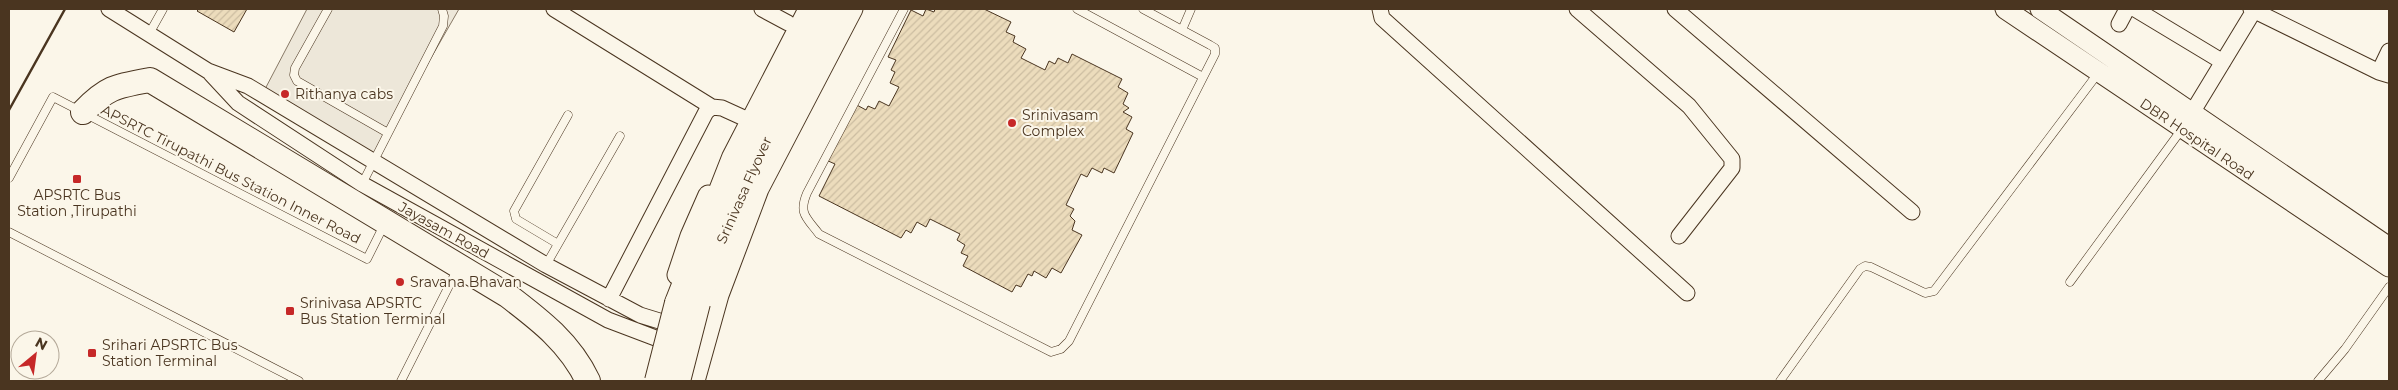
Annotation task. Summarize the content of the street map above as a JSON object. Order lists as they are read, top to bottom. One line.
{"streets":{"main road":["Srinivasa Flyover"],"street":["DBR Hospital Road","Jayasam Road"],"lane":["APSRTC Tirupathi Bus Station Inner Road"]},"places":{"other":["Rithanya cabs","Srinivasam Complex","Sravana Bhavan"],"transit":["APSRTC Bus Station ,Tirupathi","Srinivasa APSRTC Bus Station Terminal","Srihari APSRTC Bus Station Terminal"]},"north":"top right"}
